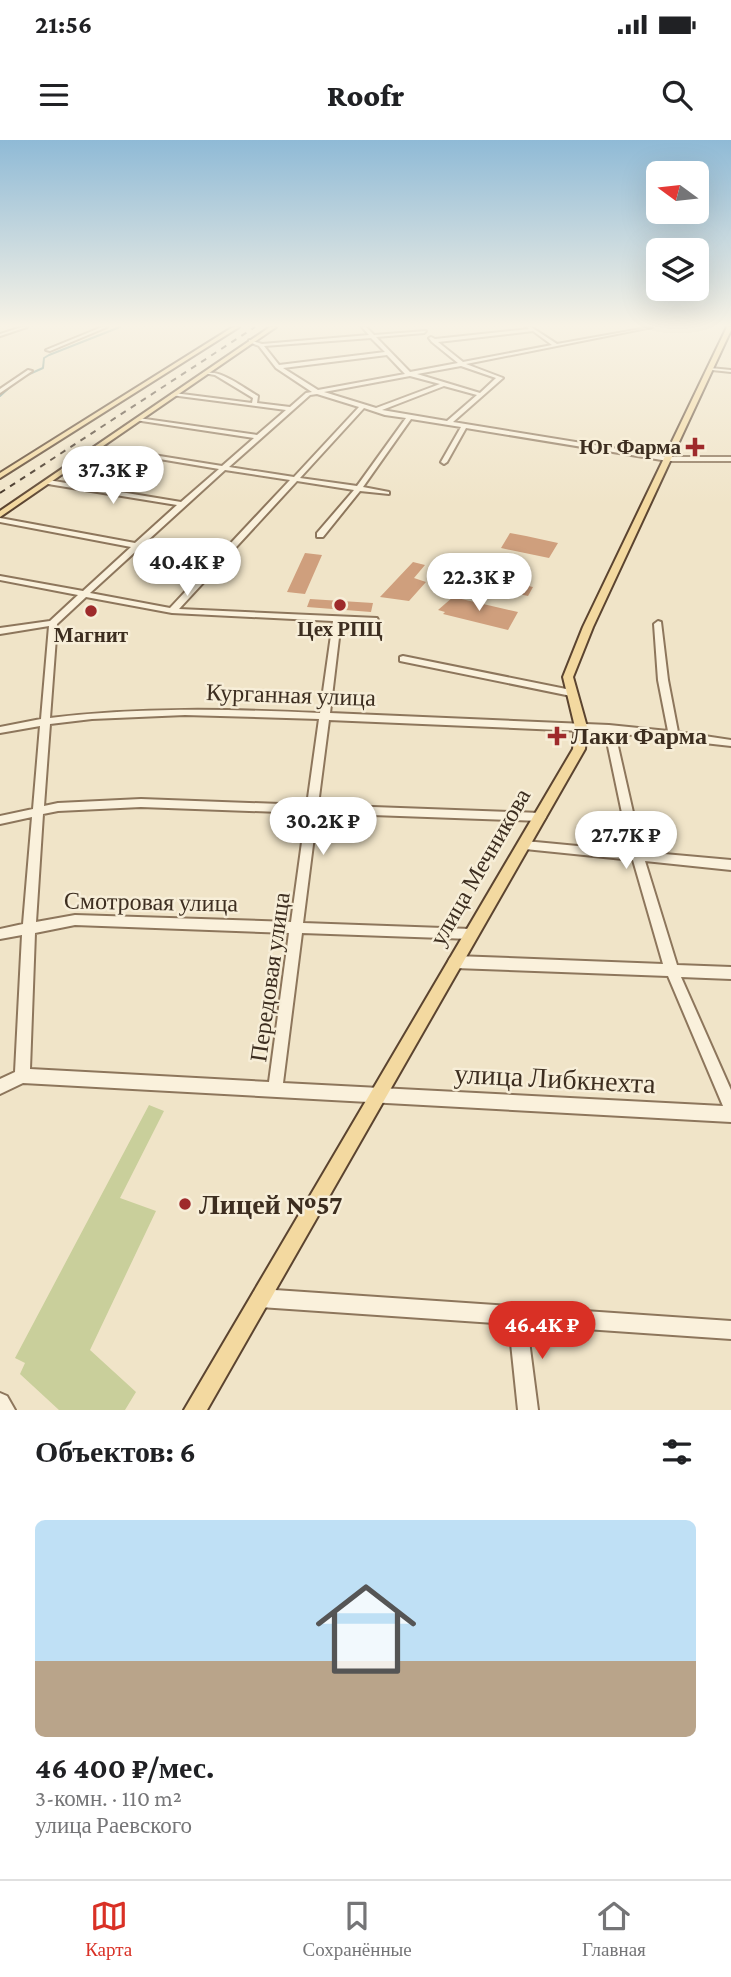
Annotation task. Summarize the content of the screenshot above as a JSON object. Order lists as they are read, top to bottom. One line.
{"streets":{"main road":["улица Мечникова"],"street":["Курганная улица","Смотровая улица","Передовая улица","улица Либкнехта"]},"crossings":[["Курганная улица","улица Мечникова"],["Курганная улица","Передовая улица"],["улица Мечникова","Смотровая улица"],["улица Мечникова","улица Либкнехта"],["Смотровая улица","Передовая улица"],["Передовая улица","улица Либкнехта"]],"places":{"health":["Юг Фарма","Лаки Фарма"],"other":["Цех РПЦ","Магнит","Лицей №57"]},"north":"left","page":{"status":"21:56","header":"Roofr","price":["37.3K ₽","40.4K ₽","22.3K ₽","30.2K ₽","27.7K ₽","46.4K ₽"],"heading":"Объектов: 6","list":[{"name":"46 400 ₽/мес.","note":"3-комн. · 110 m² · улица Раевского"}],"tabs":["Карта","Сохранённые","Главная"]}}
